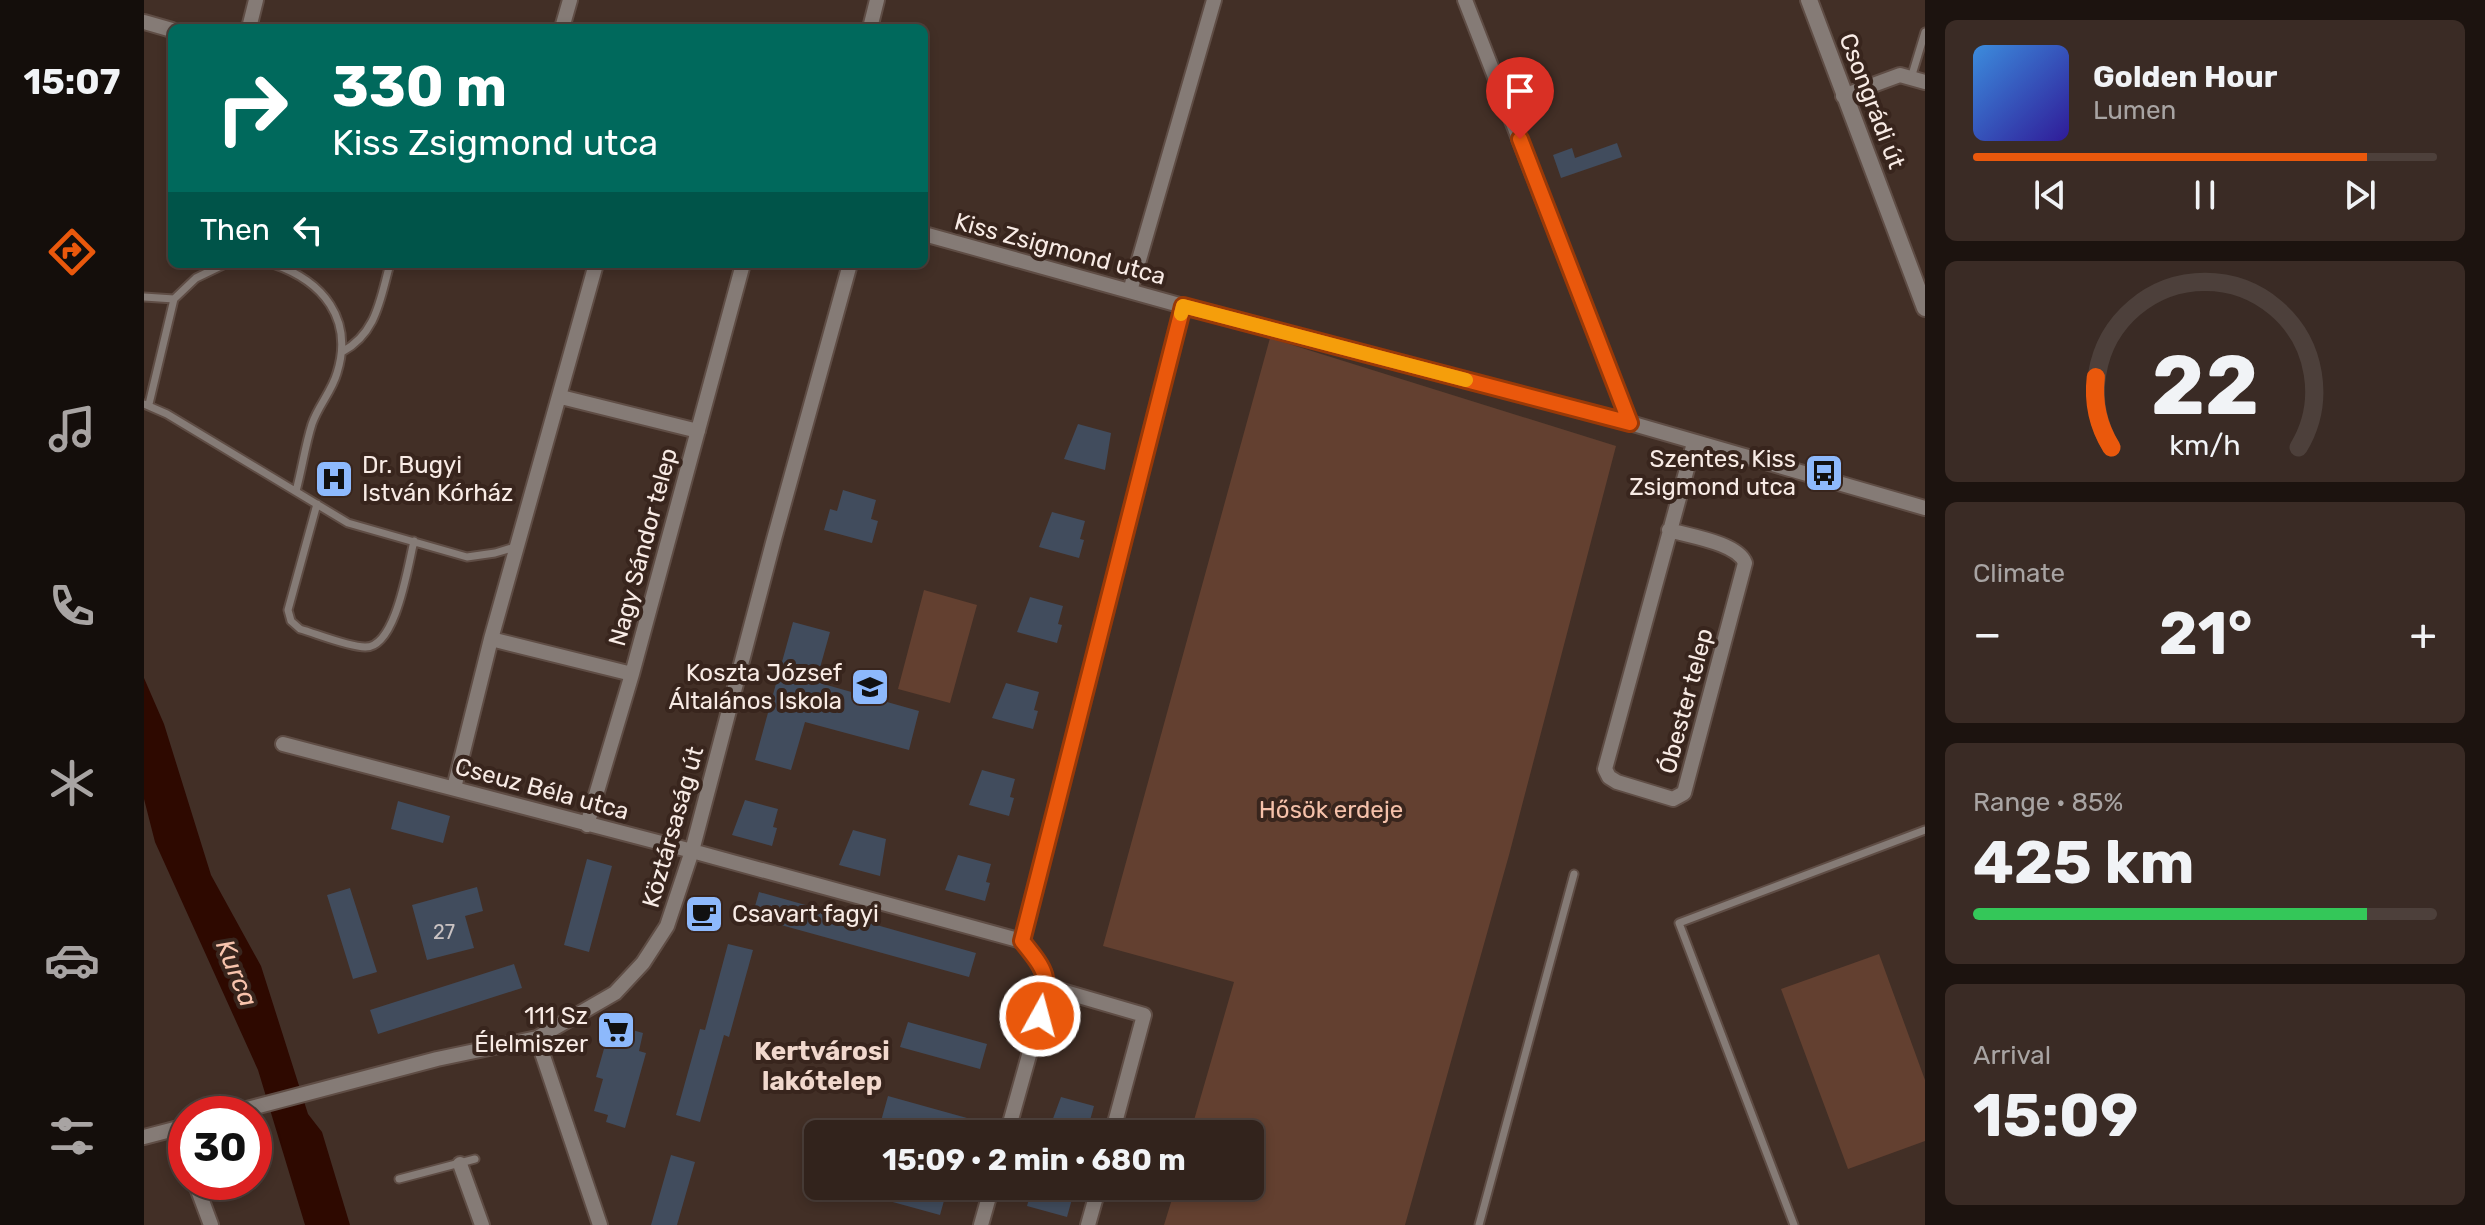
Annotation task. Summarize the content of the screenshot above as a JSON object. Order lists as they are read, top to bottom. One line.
{"streets":{"street":["Csongrádi út","Kiss Zsigmond utca","Nagy Sándor telep","Óbester telep","Cseuz Béla utca","Köztársaság út"]},"crossings":[["Kiss Zsigmond utca","Óbester telep"],["Nagy Sándor telep","Cseuz Béla utca"],["Cseuz Béla utca","Köztársaság út"]],"districts":["Kertvárosi lakótelep"],"water":["Kurca"],"parks":["Hősök erdeje"],"places":{"bus stop":["Szentes, Kiss Zsigmond utca"],"hospital":["Dr. Bugyi István Kórház"],"school or university":["Koszta József Általános Iskola"],"cafe":["Csavart fagyi"],"supermarket":["111 Sz Élelmiszer"]},"house_numbers":["27"],"page":{"tabs":"15:07","turn":["330 m","Kiss Zsigmond utca"],"song":["Golden Hour","Lumen"],"then":"Then","tile":["Climate",["Range · 85%","425 km"],["Arrival","15:09"]],"heat":["−","21°","+"],"limit":"30","trip":"15:09 · 2 min · 680 m","gauge":["22","km/h"]}}
